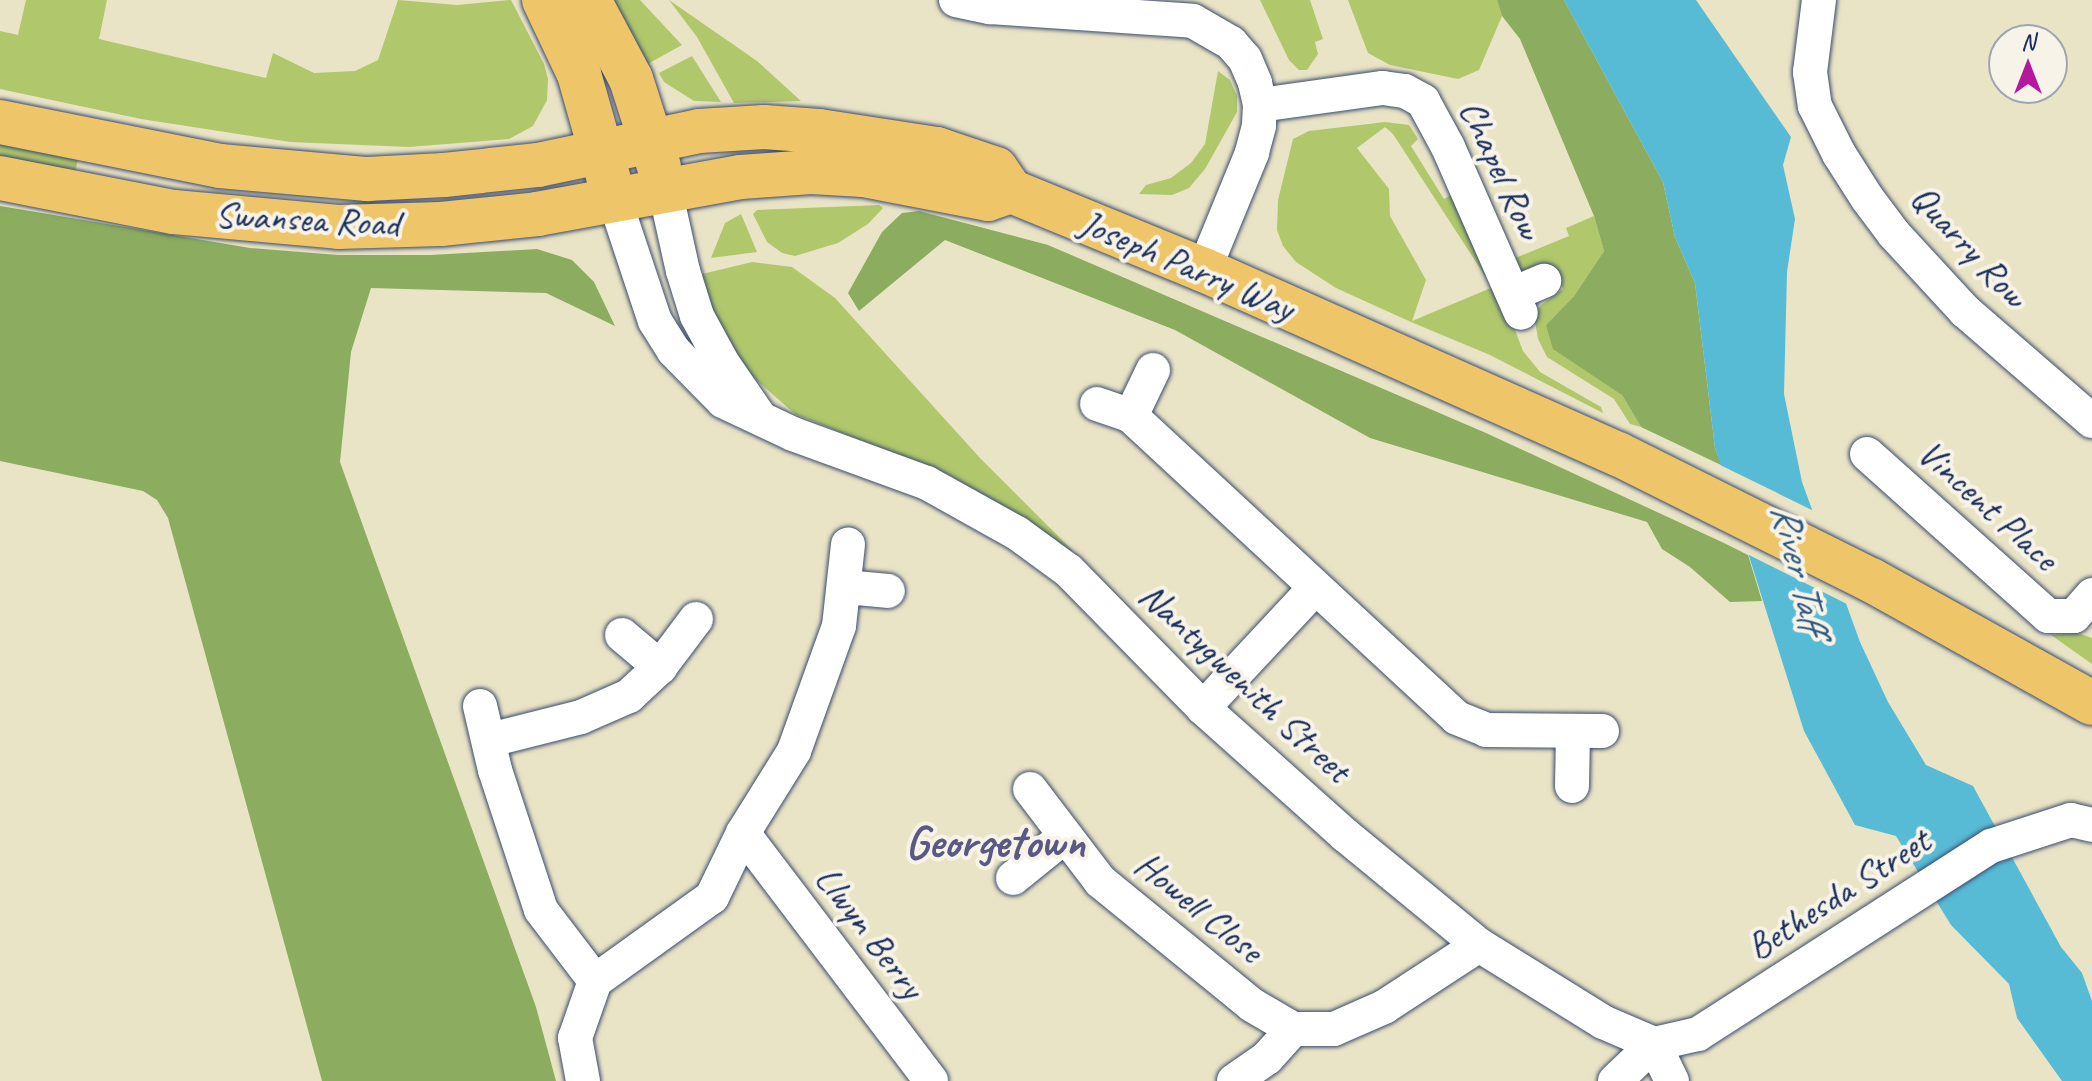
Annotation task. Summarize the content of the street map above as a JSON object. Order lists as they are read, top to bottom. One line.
{"streets":{"main road":["Swansea Road","Joseph Parry Way"],"street":["Chapel Row","Quarry Row","Vincent Place","Nantygwenith Street","Bethesda Street","Howell Close","Llwyn Berry"]},"crossings":[["Swansea Road","Joseph Parry Way"],["Swansea Road","Nantygwenith Street"],["Nantygwenith Street","Bethesda Street"]],"districts":["Georgetown"],"water":["River Taff"],"north":"top"}
